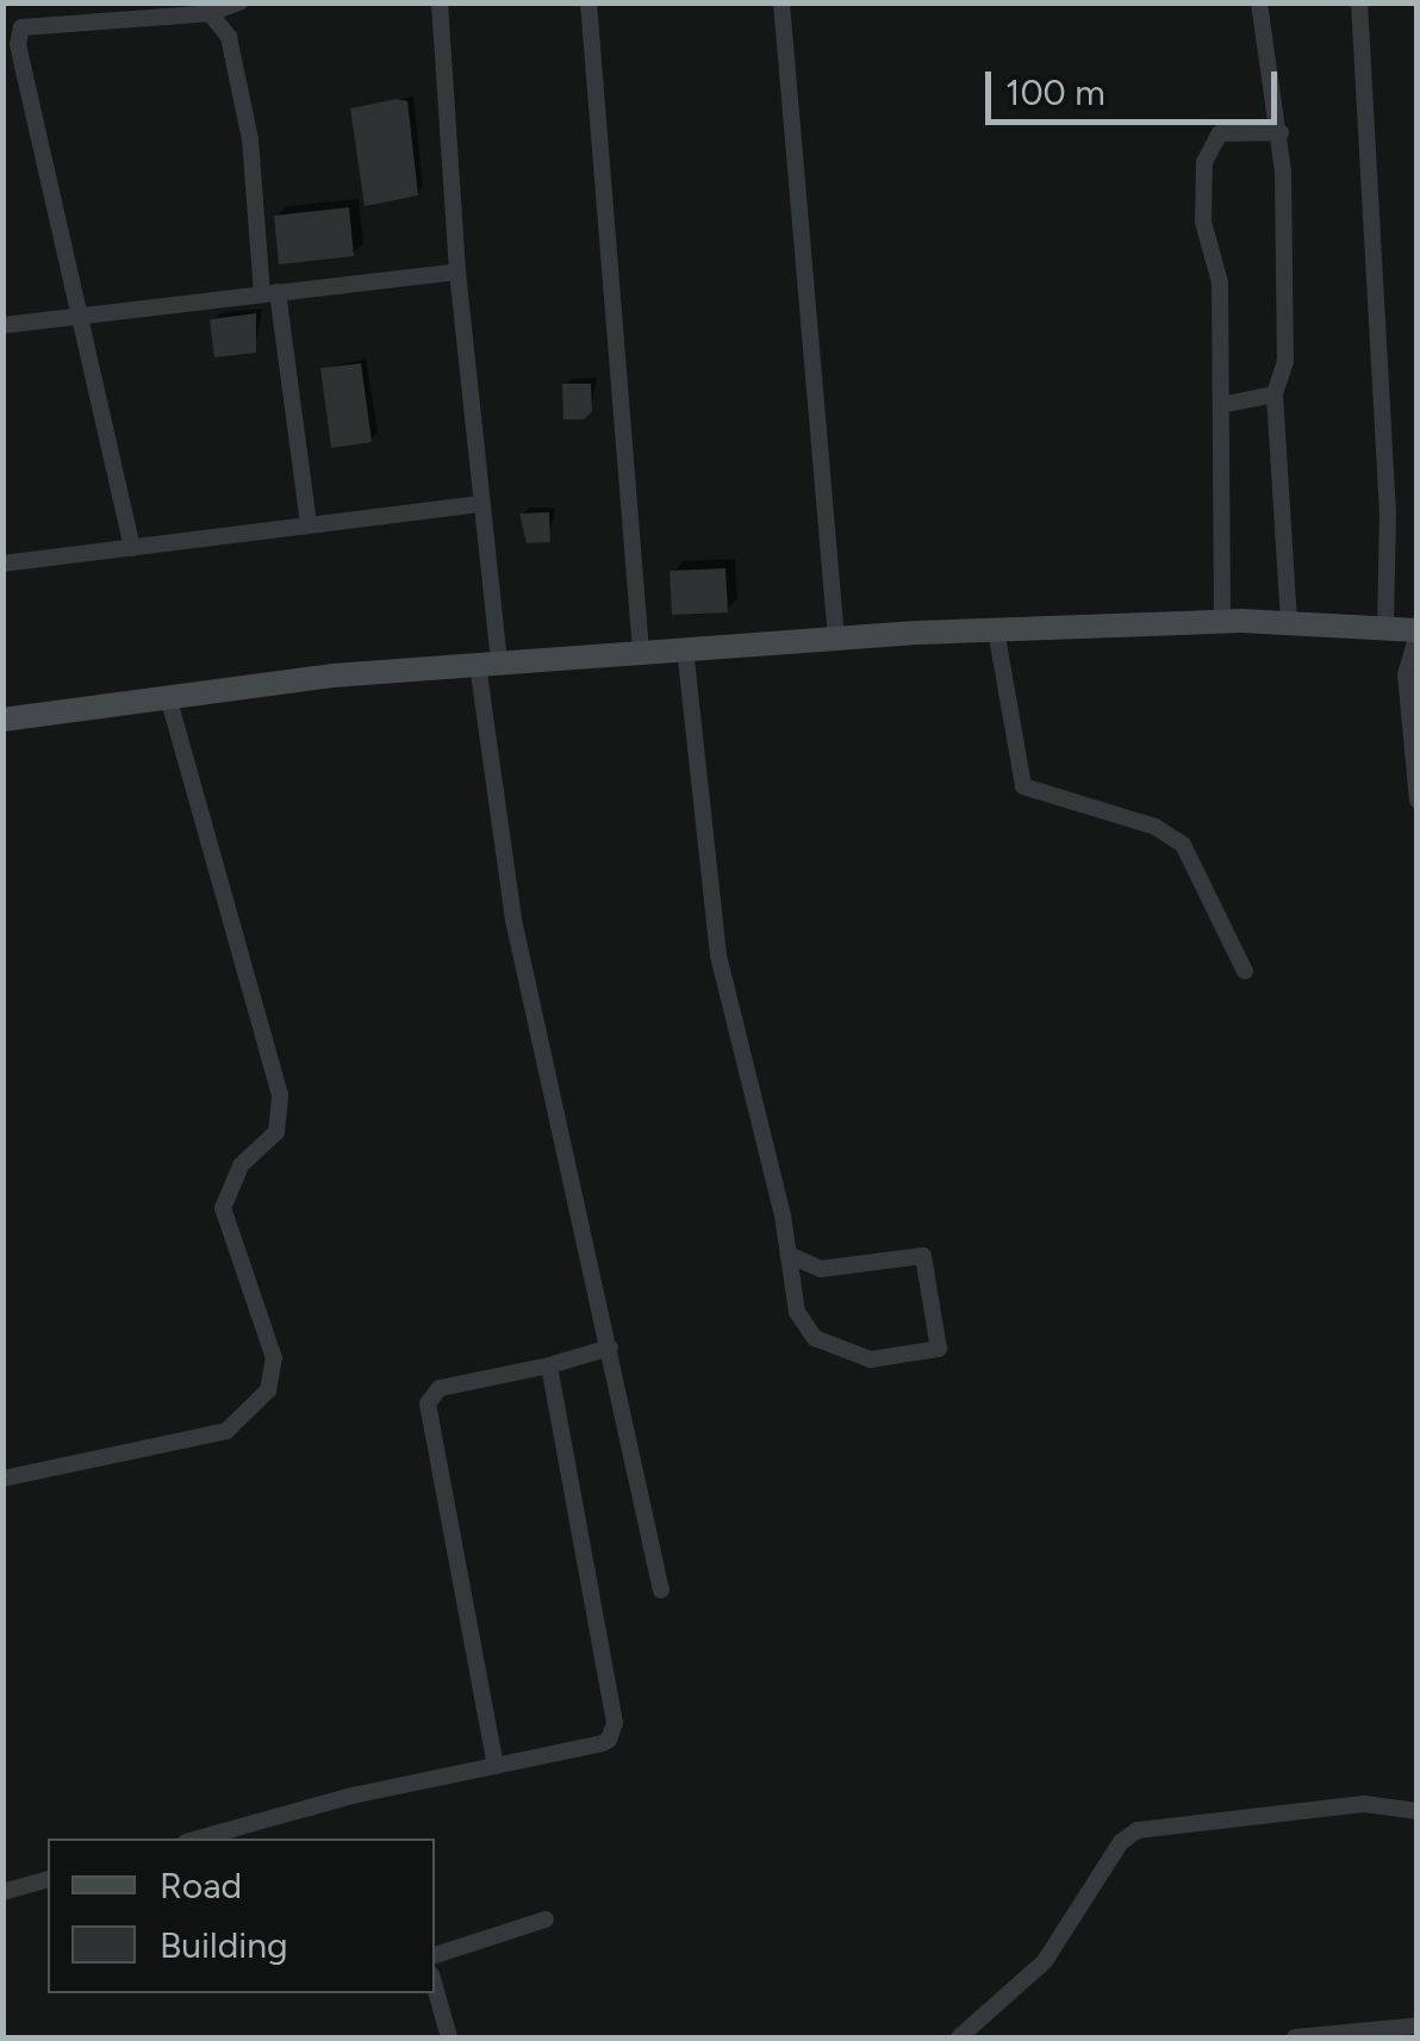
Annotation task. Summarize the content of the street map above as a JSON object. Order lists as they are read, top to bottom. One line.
{"legend":["Road","Building"],"scale_bar":"100 m"}
